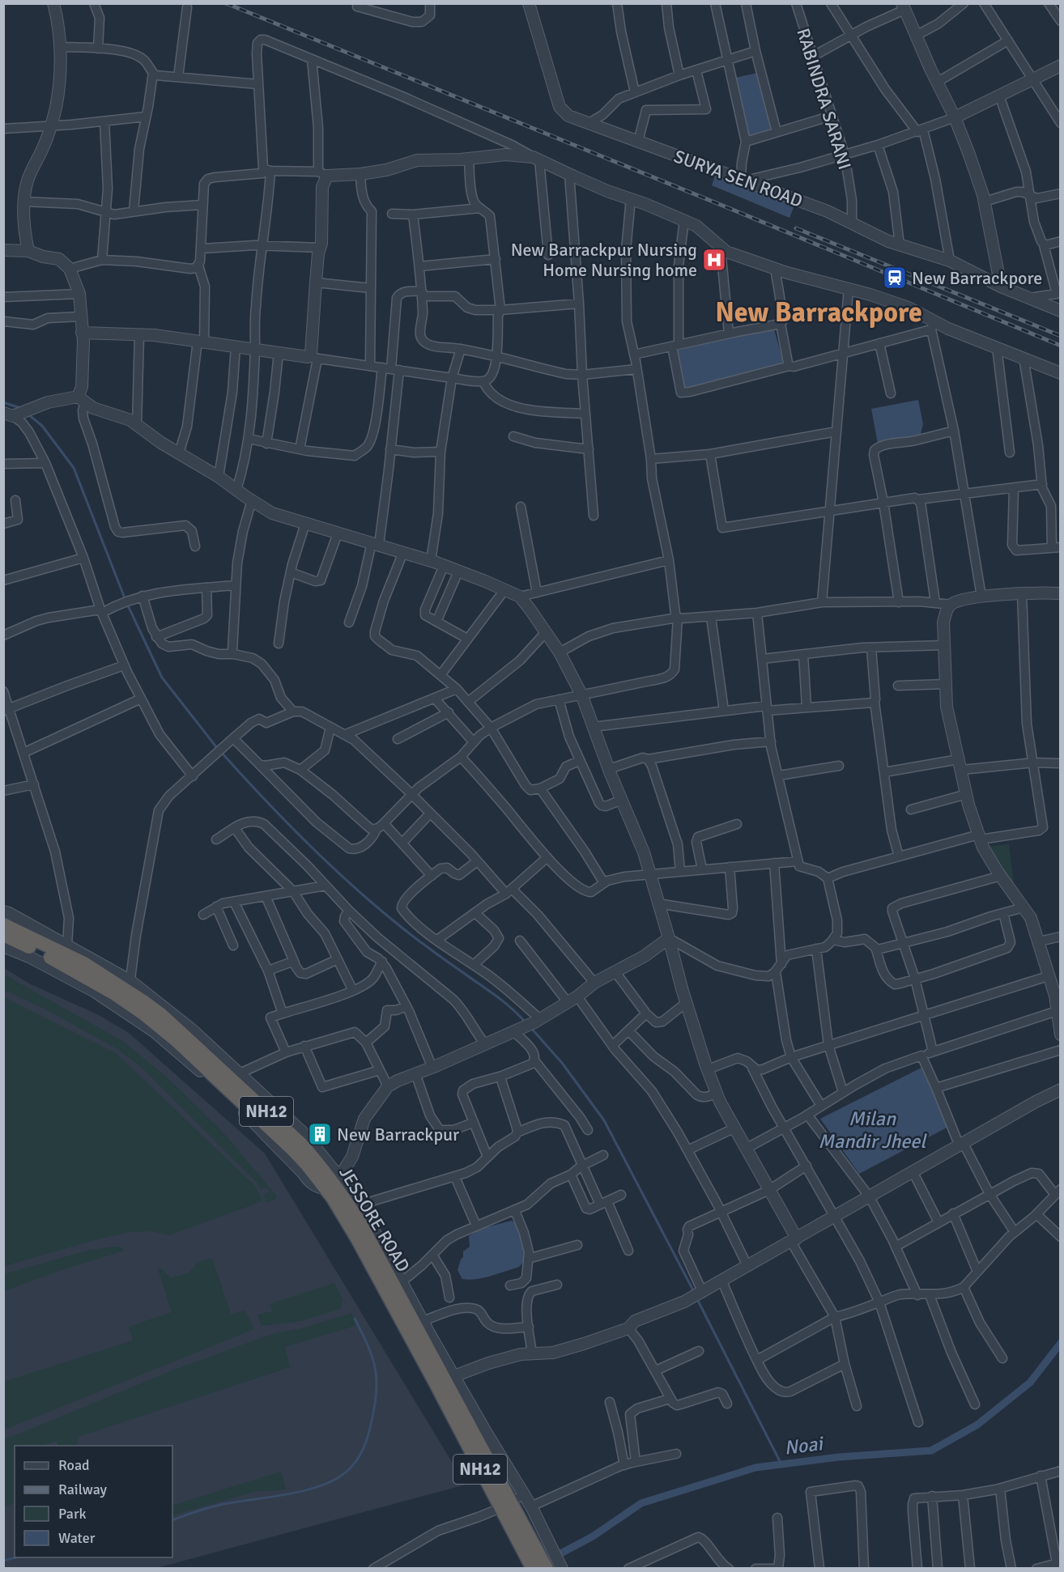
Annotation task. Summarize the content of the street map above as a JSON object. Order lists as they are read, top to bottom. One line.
{"streets":{"highway":["NH12","JESSORE ROAD"],"street":["RABINDRA SARANI","SURYA SEN ROAD"]},"crossings":[["RABINDRA SARANI","SURYA SEN ROAD"],["NH12","JESSORE ROAD"]],"districts":["New Barrackpore"],"water":["Milan Mandir Jheel","Noai"],"places":{"hospital":["New Barrackpur Nursing Home Nursing home"],"station":["New Barrackpore"],"building":["New Barrackpur"]},"legend":["Road","Railway","Park","Water"]}
